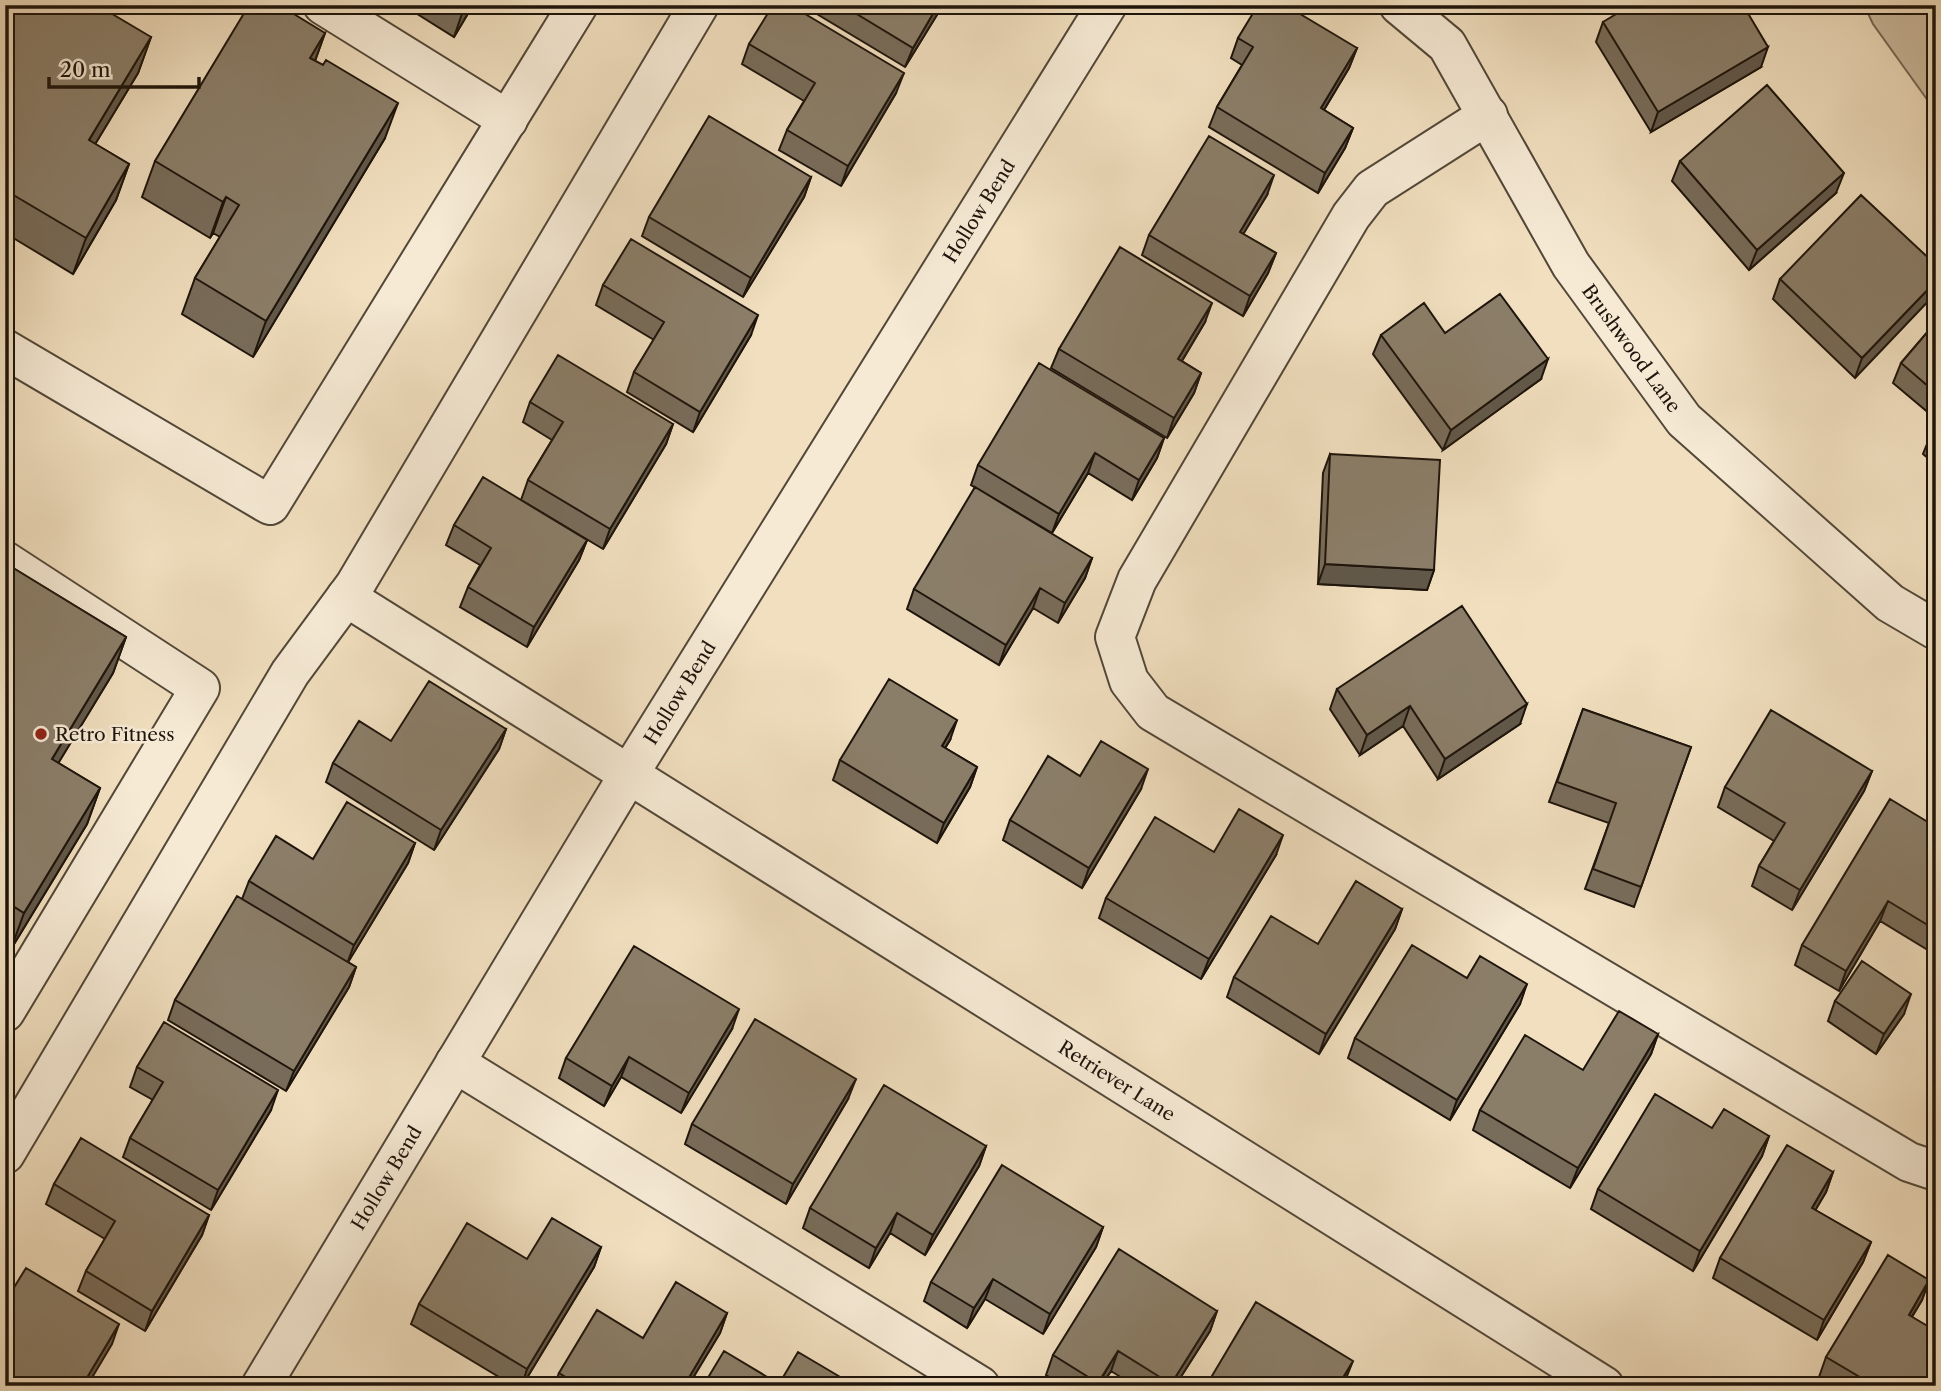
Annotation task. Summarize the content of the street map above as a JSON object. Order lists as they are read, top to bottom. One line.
{"streets":{"street":["Hollow Bend","Brushwood Lane","Retriever Lane"]},"crossings":[["Hollow Bend","Retriever Lane"]],"places":["Retro Fitness"],"scale_bar":"20 m"}
